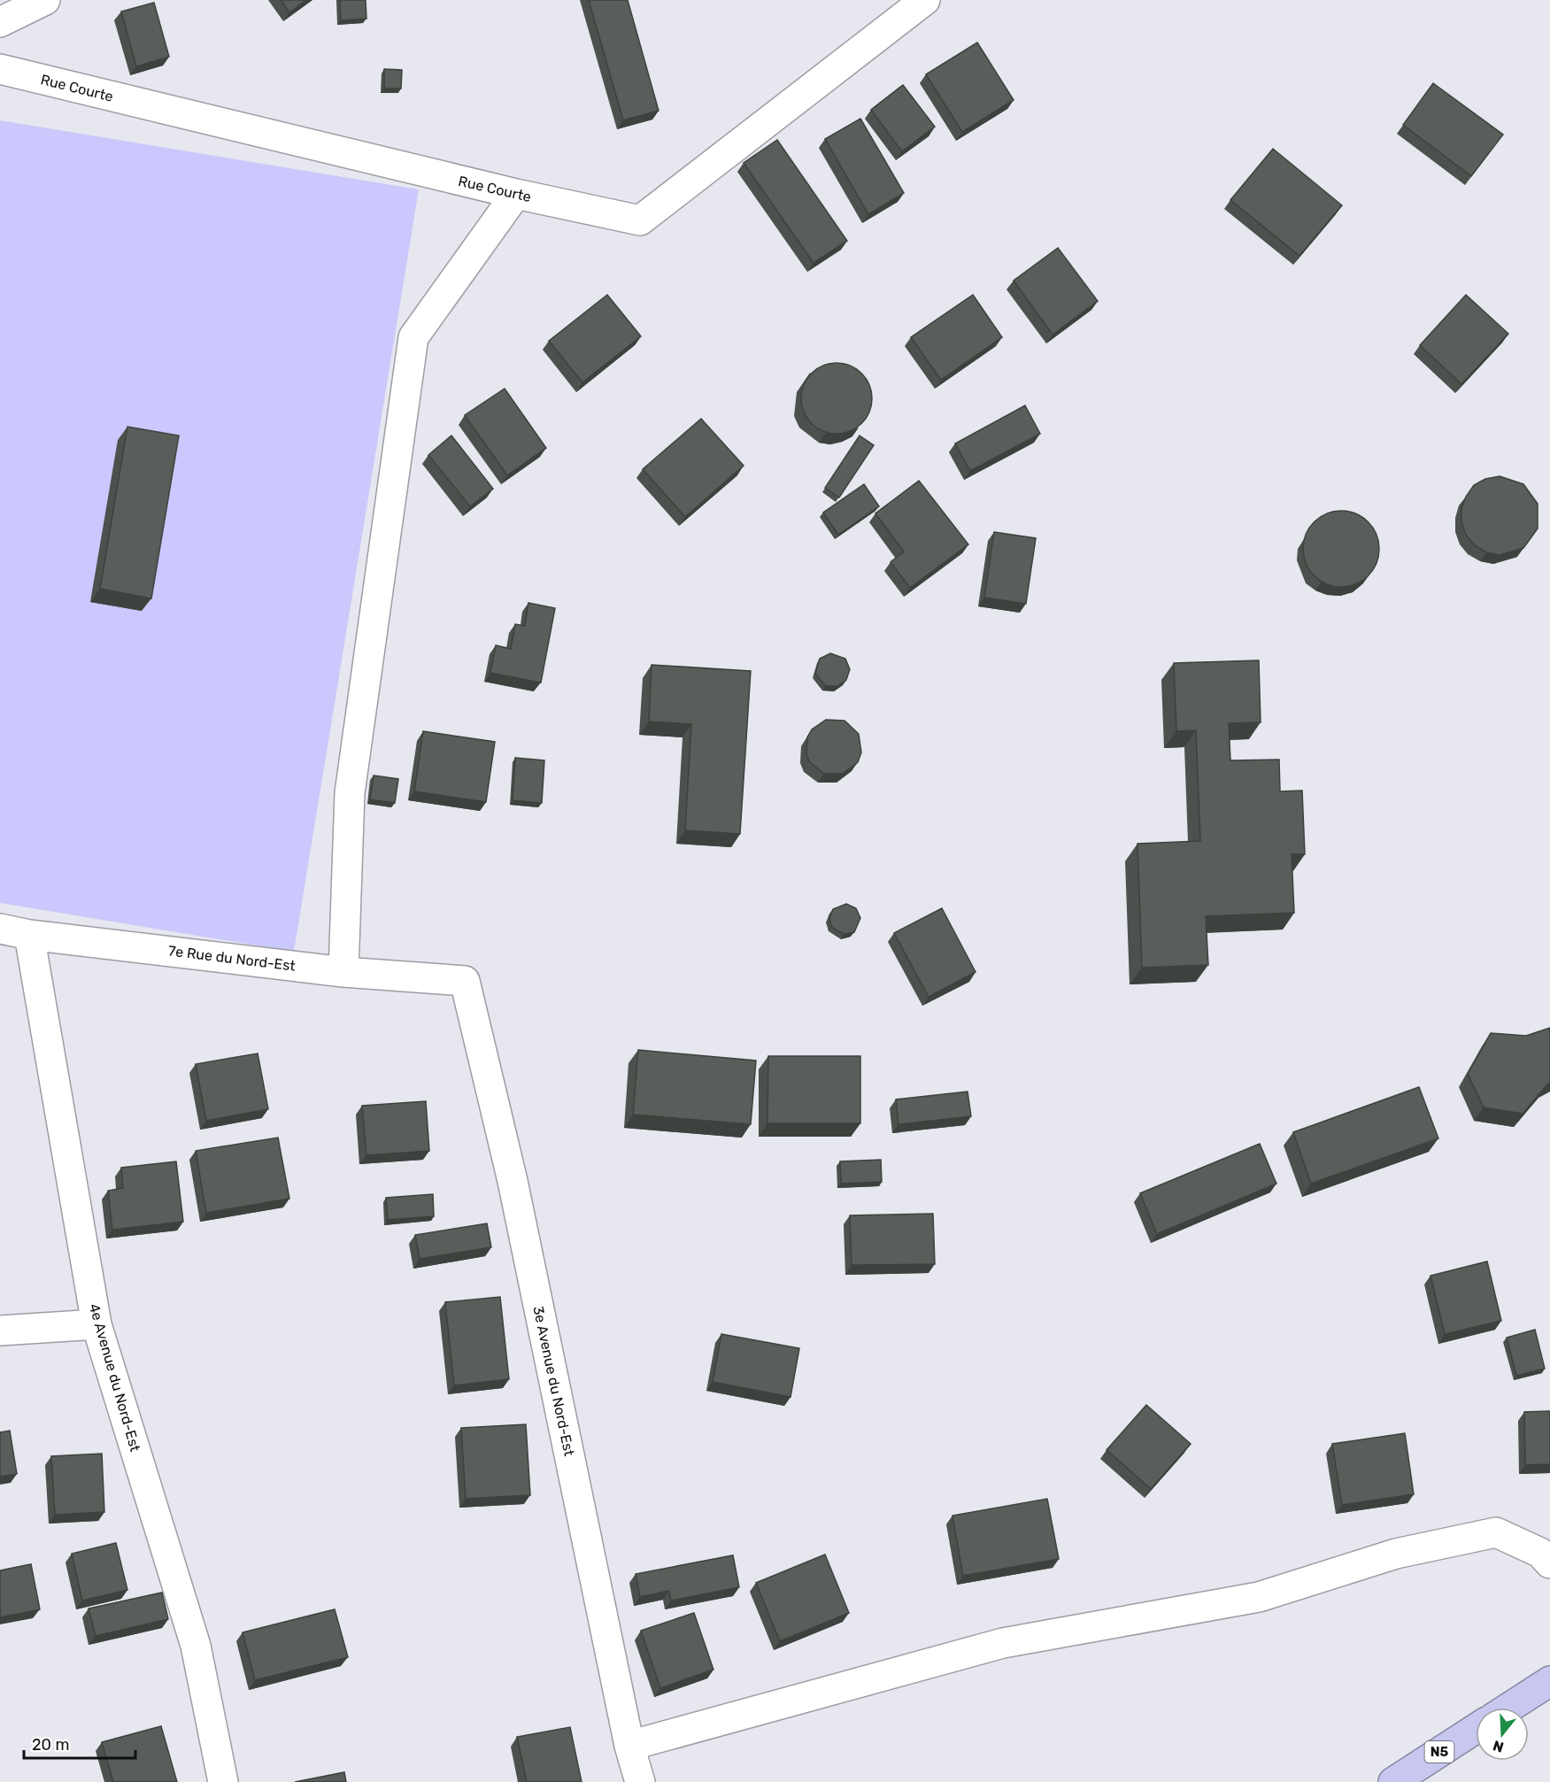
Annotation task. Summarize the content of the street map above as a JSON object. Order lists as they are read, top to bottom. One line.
{"streets":{"highway":["N5"],"street":["Rue Courte","7e Rue du Nord-Est","4e Avenue du Nord-Est","3e Avenue du Nord-Est"]},"crossings":[["7e Rue du Nord-Est","4e Avenue du Nord-Est"],["7e Rue du Nord-Est","3e Avenue du Nord-Est"]],"scale_bar":"20 m","north":"bottom"}
